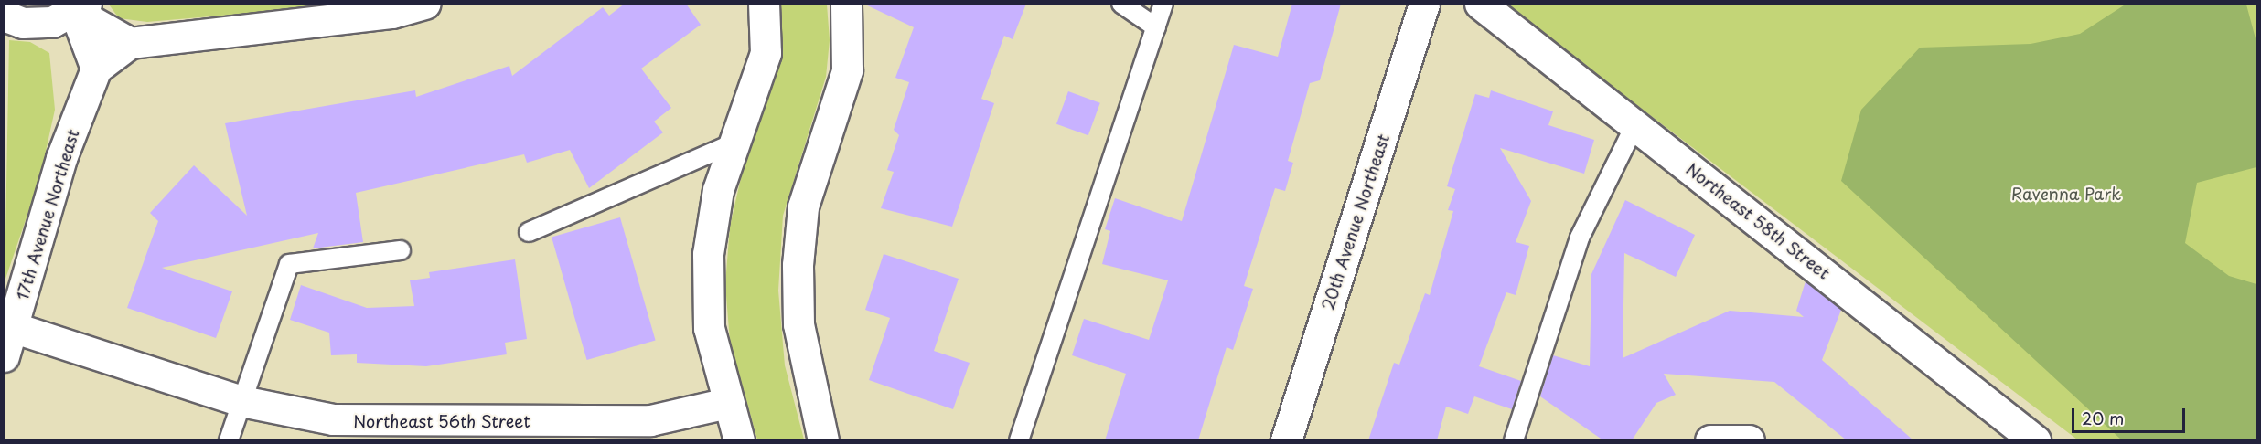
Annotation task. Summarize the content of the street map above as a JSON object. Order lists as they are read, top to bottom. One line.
{"streets":{"street":["17th Avenue Northeast","Northeast 58th Street","20th Avenue Northeast","Northeast 56th Street"]},"crossings":[["17th Avenue Northeast","Northeast 56th Street"]],"parks":["Ravenna Park"],"scale_bar":"20 m"}
